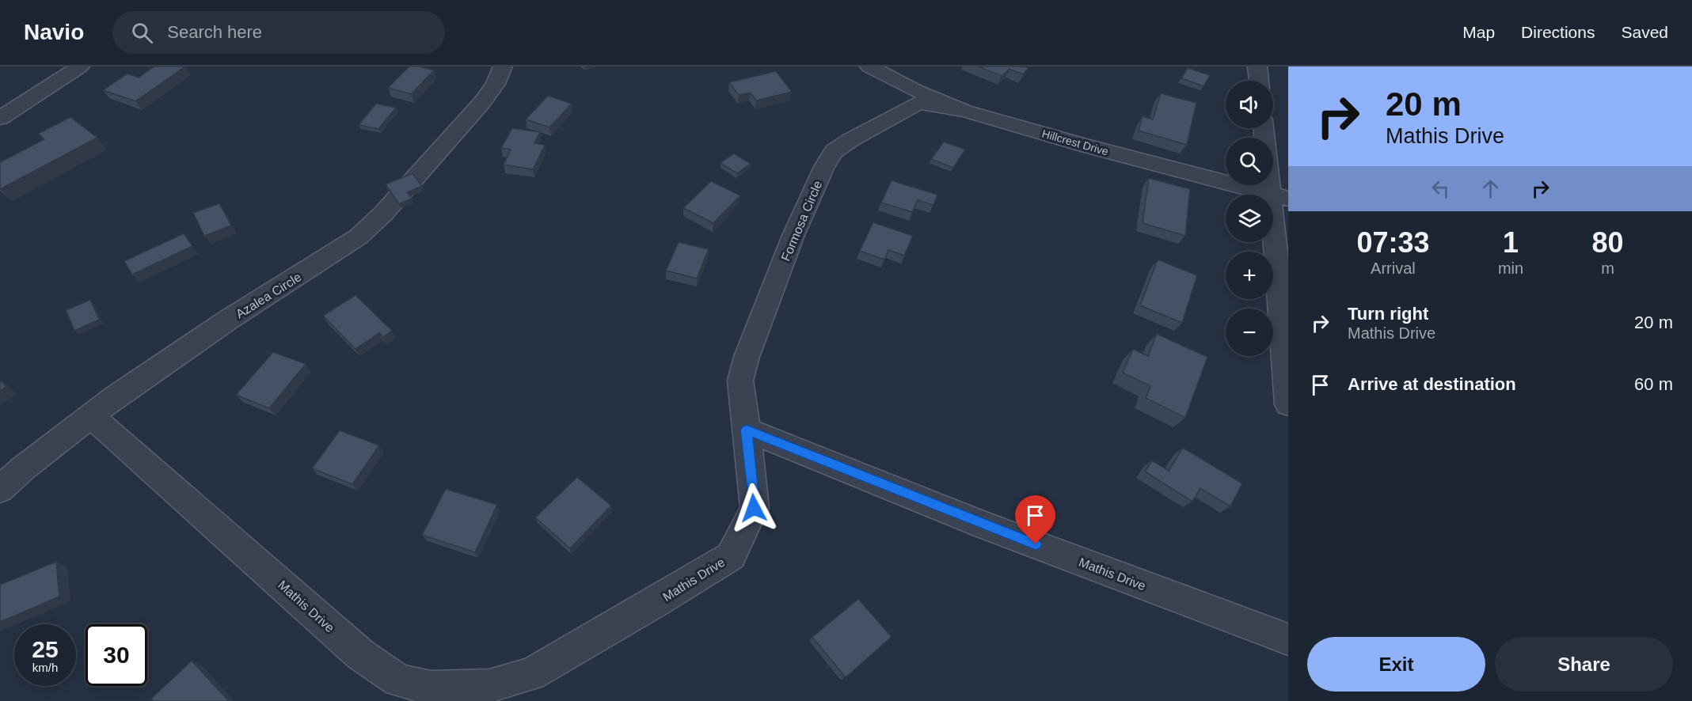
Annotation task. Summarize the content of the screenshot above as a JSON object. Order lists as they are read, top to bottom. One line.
{"streets":{"street":["Hillcrest Drive","Formosa Circle","Azalea Circle","Mathis Drive"]},"crossings":[["Hillcrest Drive","Formosa Circle"],["Formosa Circle","Mathis Drive"],["Azalea Circle","Mathis Drive"]],"page":{"header":"Navio","search":"Search here","nav":["Map","Directions","Saved"],"turn":["20 m","Mathis Drive"],"map_buttons":["+","−"],"eta":["07:33","Arrival","1","min","80","m"],"list":[{"name":"Turn right","note":"Mathis Drive","value":"20 m"},{"name":"Arrive at destination","value":"60 m"}],"speed":"25 km/h","limit":"30","buttons":["Exit","Share"]}}
